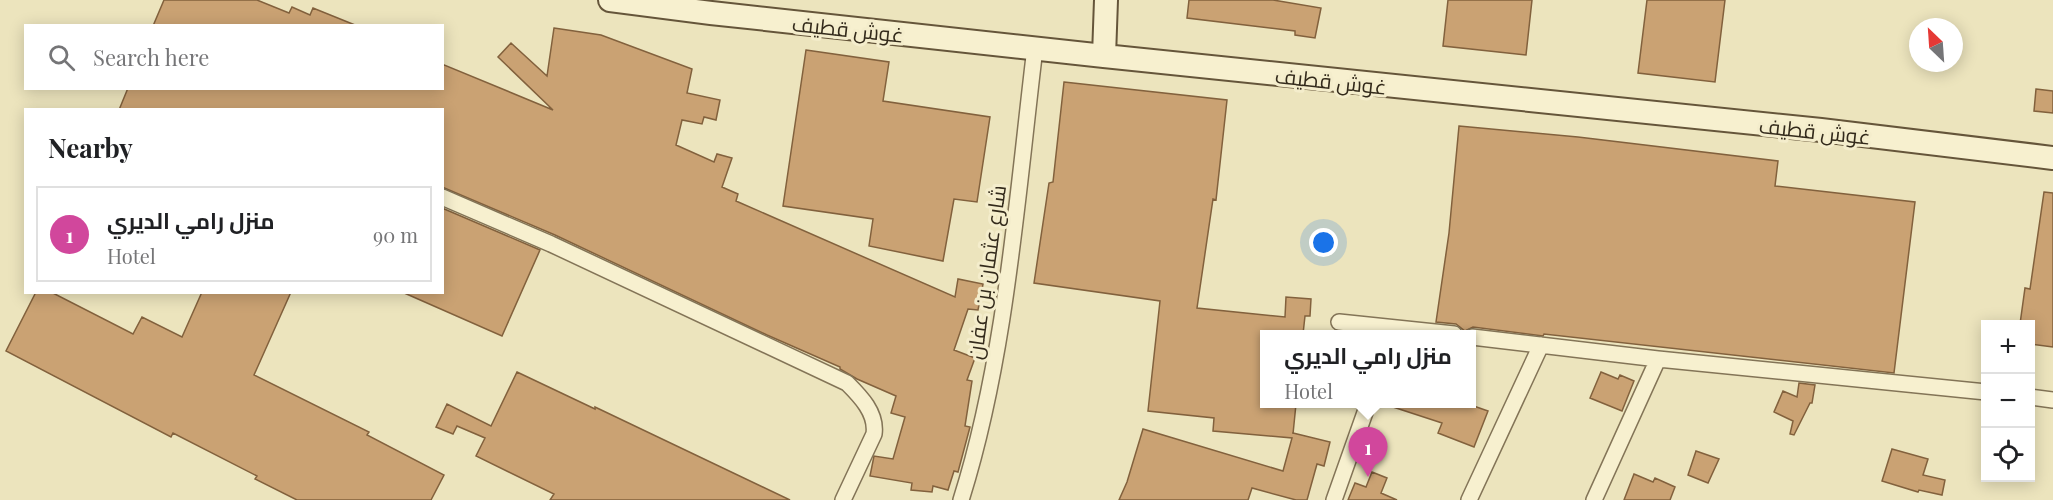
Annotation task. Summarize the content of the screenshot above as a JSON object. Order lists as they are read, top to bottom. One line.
{"streets":{"main road":["غوش قطيف"],"street":["شارع عثمان بن عفان"]},"crossings":[["غوش قطيف","شارع عثمان بن عفان"]],"north":"top left","page":{"search":"Search here","heading":"Nearby","list":[{"mark":"1","name":"منزل رامي الديري","note":"Hotel","value":"90 m"}],"map_buttons":["+","−"],"popup":["منزل رامي الديري","Hotel"],"pins":"1"}}
